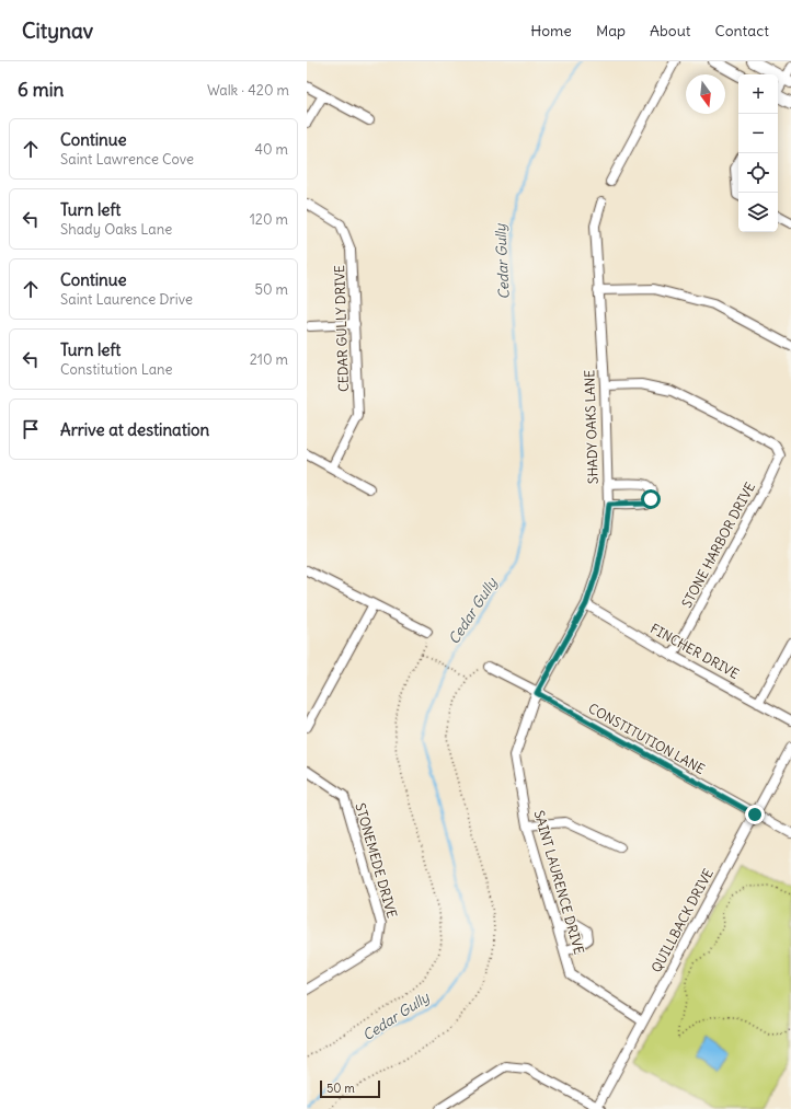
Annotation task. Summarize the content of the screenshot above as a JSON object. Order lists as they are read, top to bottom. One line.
{"streets":{"street":["CEDAR GULLY DRIVE","SHADY OAKS LANE","STONE HARBOR DRIVE","FINCHER DRIVE","CONSTITUTION LANE","STONEMEDE DRIVE","SAINT LAURENCE DRIVE","QUILLBACK DRIVE"]},"crossings":[["SHADY OAKS LANE","STONE HARBOR DRIVE"],["SHADY OAKS LANE","FINCHER DRIVE"],["SHADY OAKS LANE","SAINT LAURENCE DRIVE"],["STONE HARBOR DRIVE","FINCHER DRIVE"],["CONSTITUTION LANE","SAINT LAURENCE DRIVE"],["CONSTITUTION LANE","QUILLBACK DRIVE"],["SAINT LAURENCE DRIVE","QUILLBACK DRIVE"]],"water":["Cedar Gully"],"scale_bar":"50 m","north":"bottom","page":{"header":"Citynav","nav":["Home","Map","About","Contact"],"heading":["6 min","Walk · 420 m"],"map_buttons":["+","−"],"list":[["Continue","Saint Lawrence Cove","40 m"],["Turn left","Shady Oaks Lane","120 m"],["Continue","Saint Laurence Drive","50 m"],["Turn left","Constitution Lane","210 m"],"Arrive at destination"],"scale":"50 m"}}
